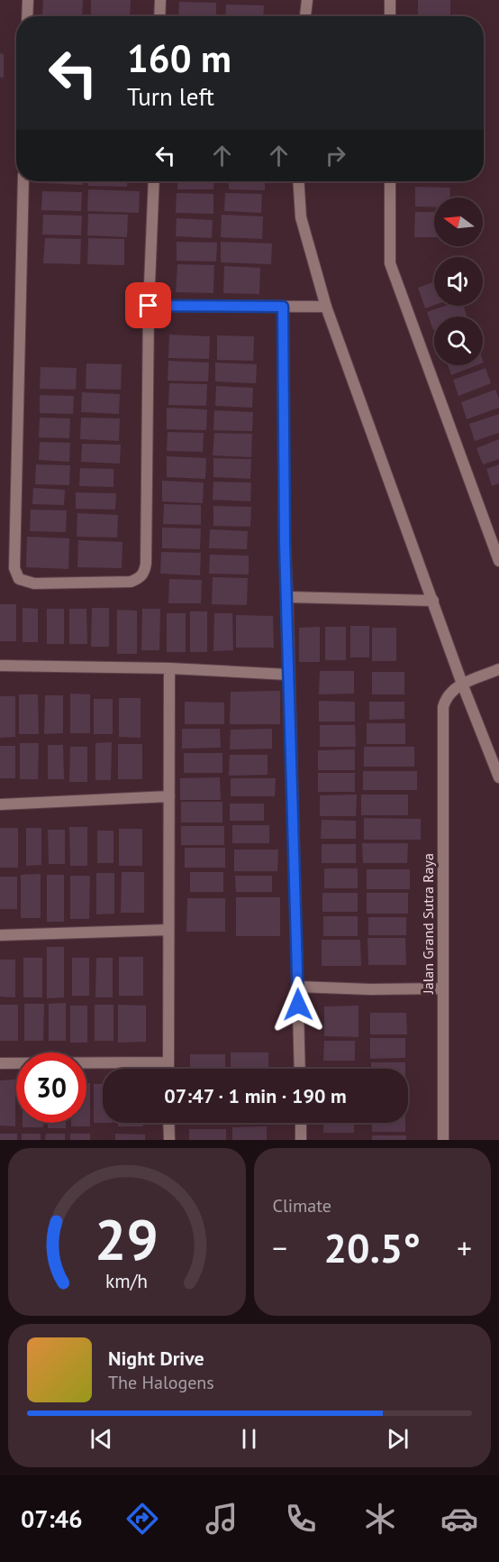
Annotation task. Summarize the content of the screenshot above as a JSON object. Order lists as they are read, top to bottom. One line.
{"streets":{"street":["Jalan Grand Sutra Raya"]},"north":"left","page":{"turn":["160 m","Turn left"],"limit":"30","trip":"07:47 · 1 min · 190 m","tile":"Climate","heat":["−","20.5°","+"],"song":["Night Drive","The Halogens"],"tabs":"07:46","gauge":["29","km/h"]}}
